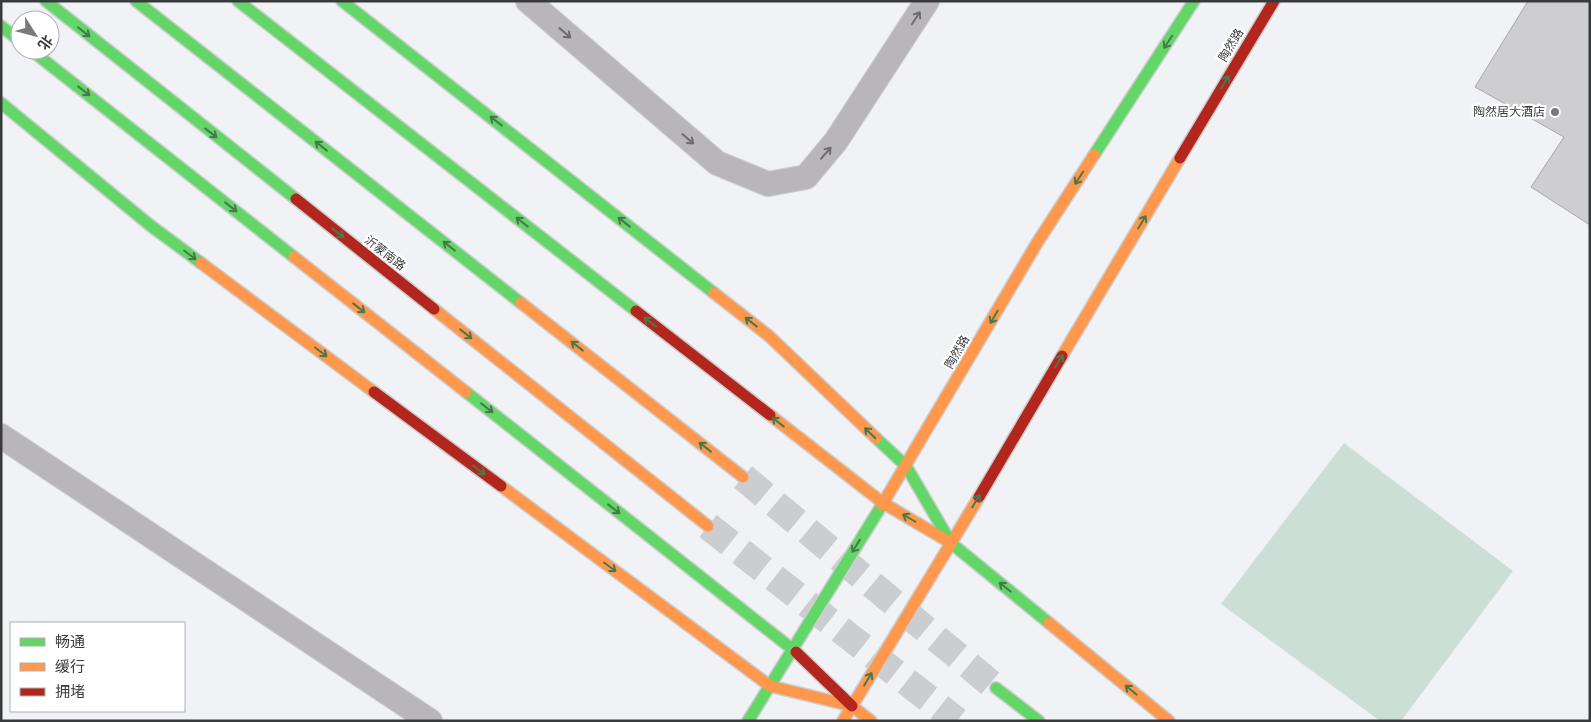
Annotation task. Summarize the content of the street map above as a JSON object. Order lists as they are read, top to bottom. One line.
{"streets":{"main road":["陶然路","沂蒙南路"]},"places":["陶然居大酒店"],"legend":["畅通","缓行","拥堵"],"north":"bottom right"}
